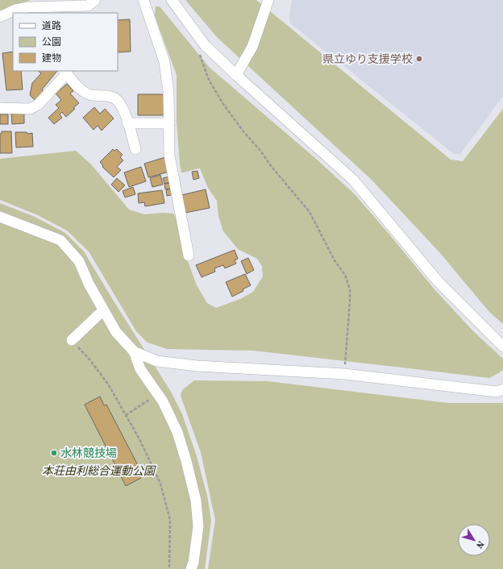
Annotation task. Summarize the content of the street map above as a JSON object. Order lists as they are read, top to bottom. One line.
{"parks":["本荘由利総合運動公園"],"places":["県立ゆり支援学校","水林競技場"],"legend":["道路","公園","建物"],"north":"bottom right"}
